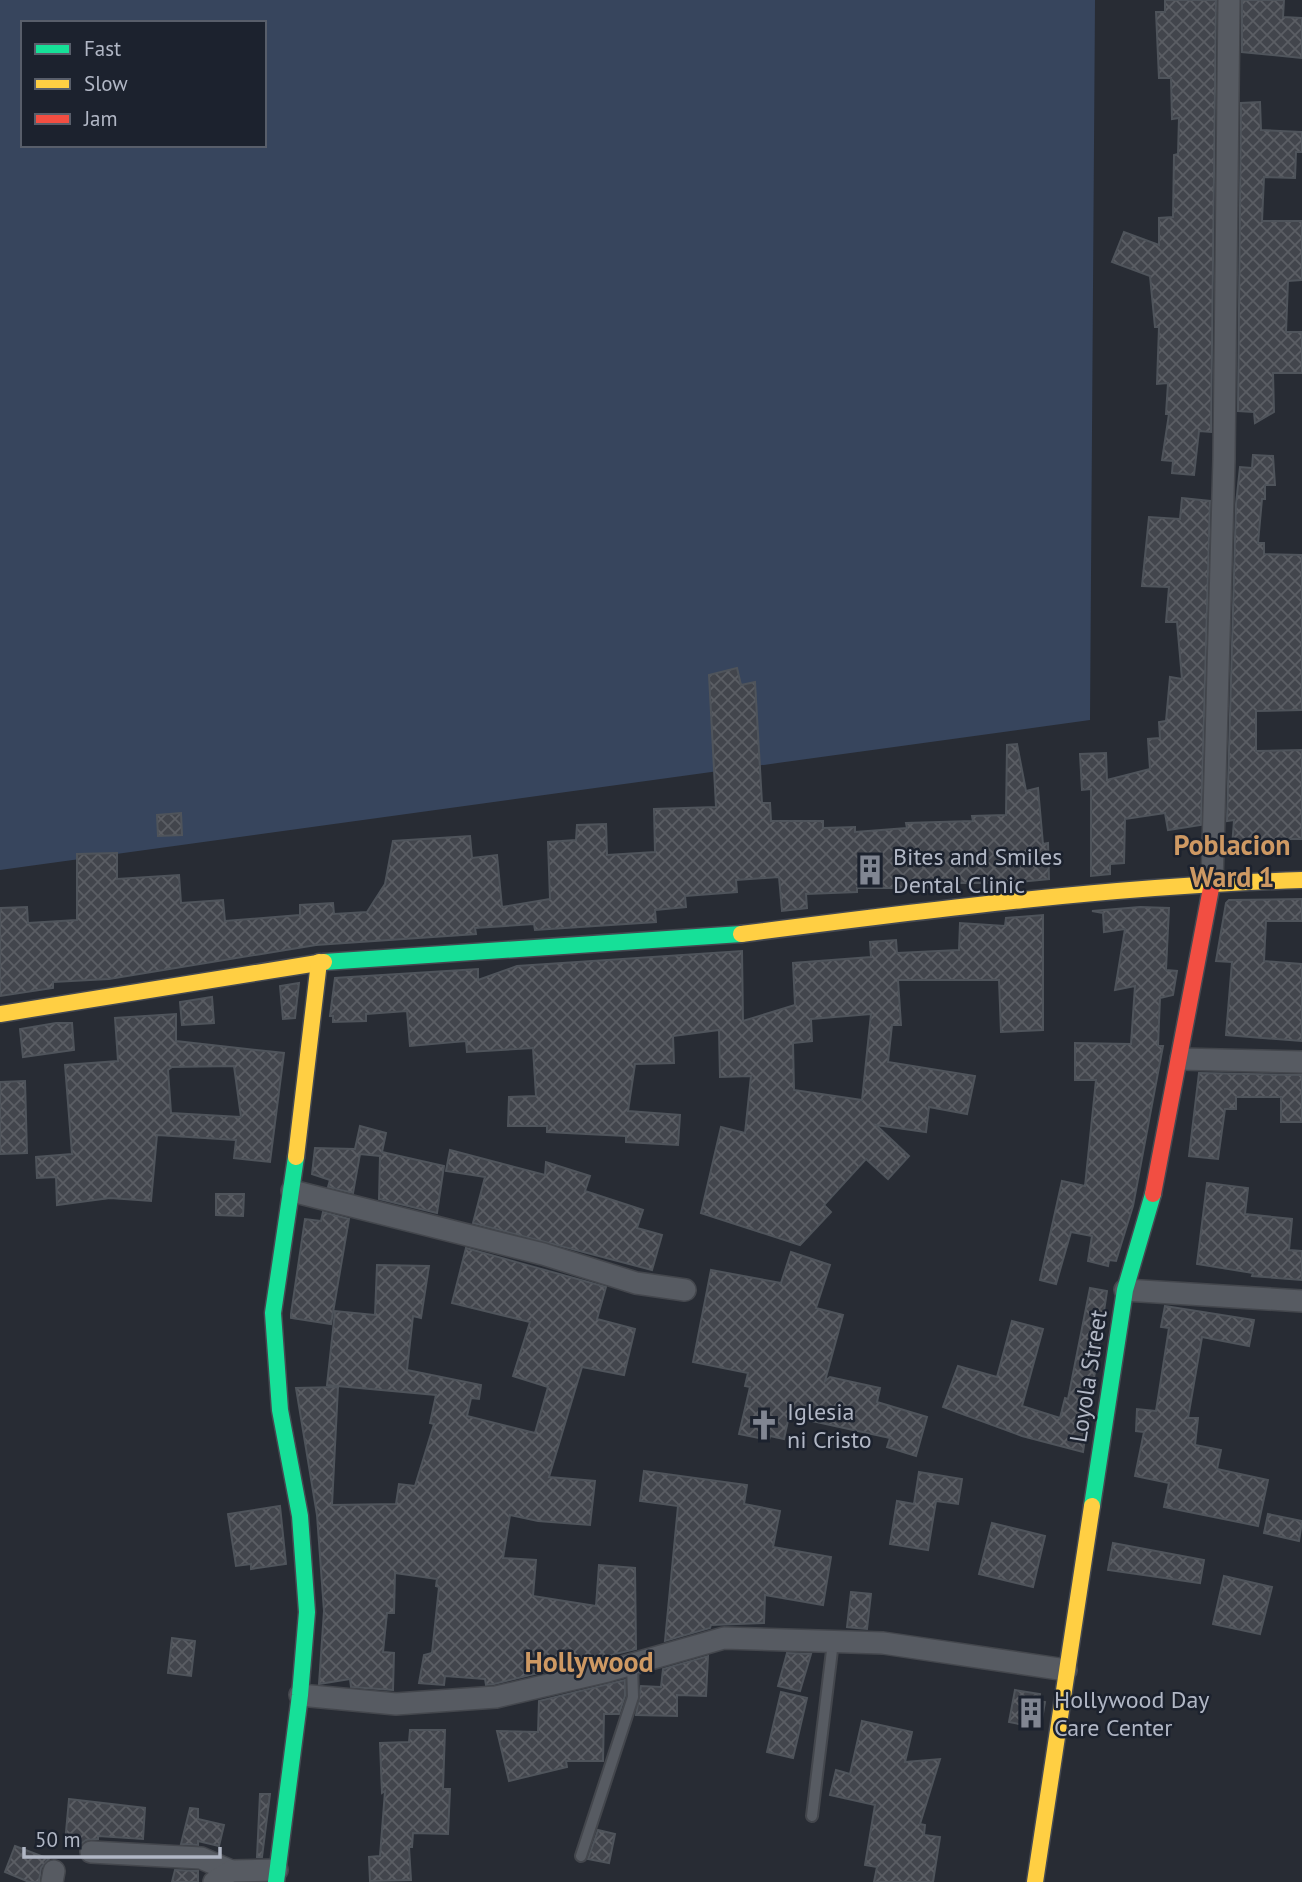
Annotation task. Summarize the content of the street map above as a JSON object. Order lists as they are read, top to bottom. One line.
{"streets":{"street":["Loyola Street"]},"districts":["Poblacion Ward 1","Hollywood"],"places":{"building":["Bites and Smiles Dental Clinic","Hollywood Day Care Center"],"church":["Iglesia ni Cristo"]},"legend":["Fast","Slow","Jam"],"scale_bar":"50 m"}
